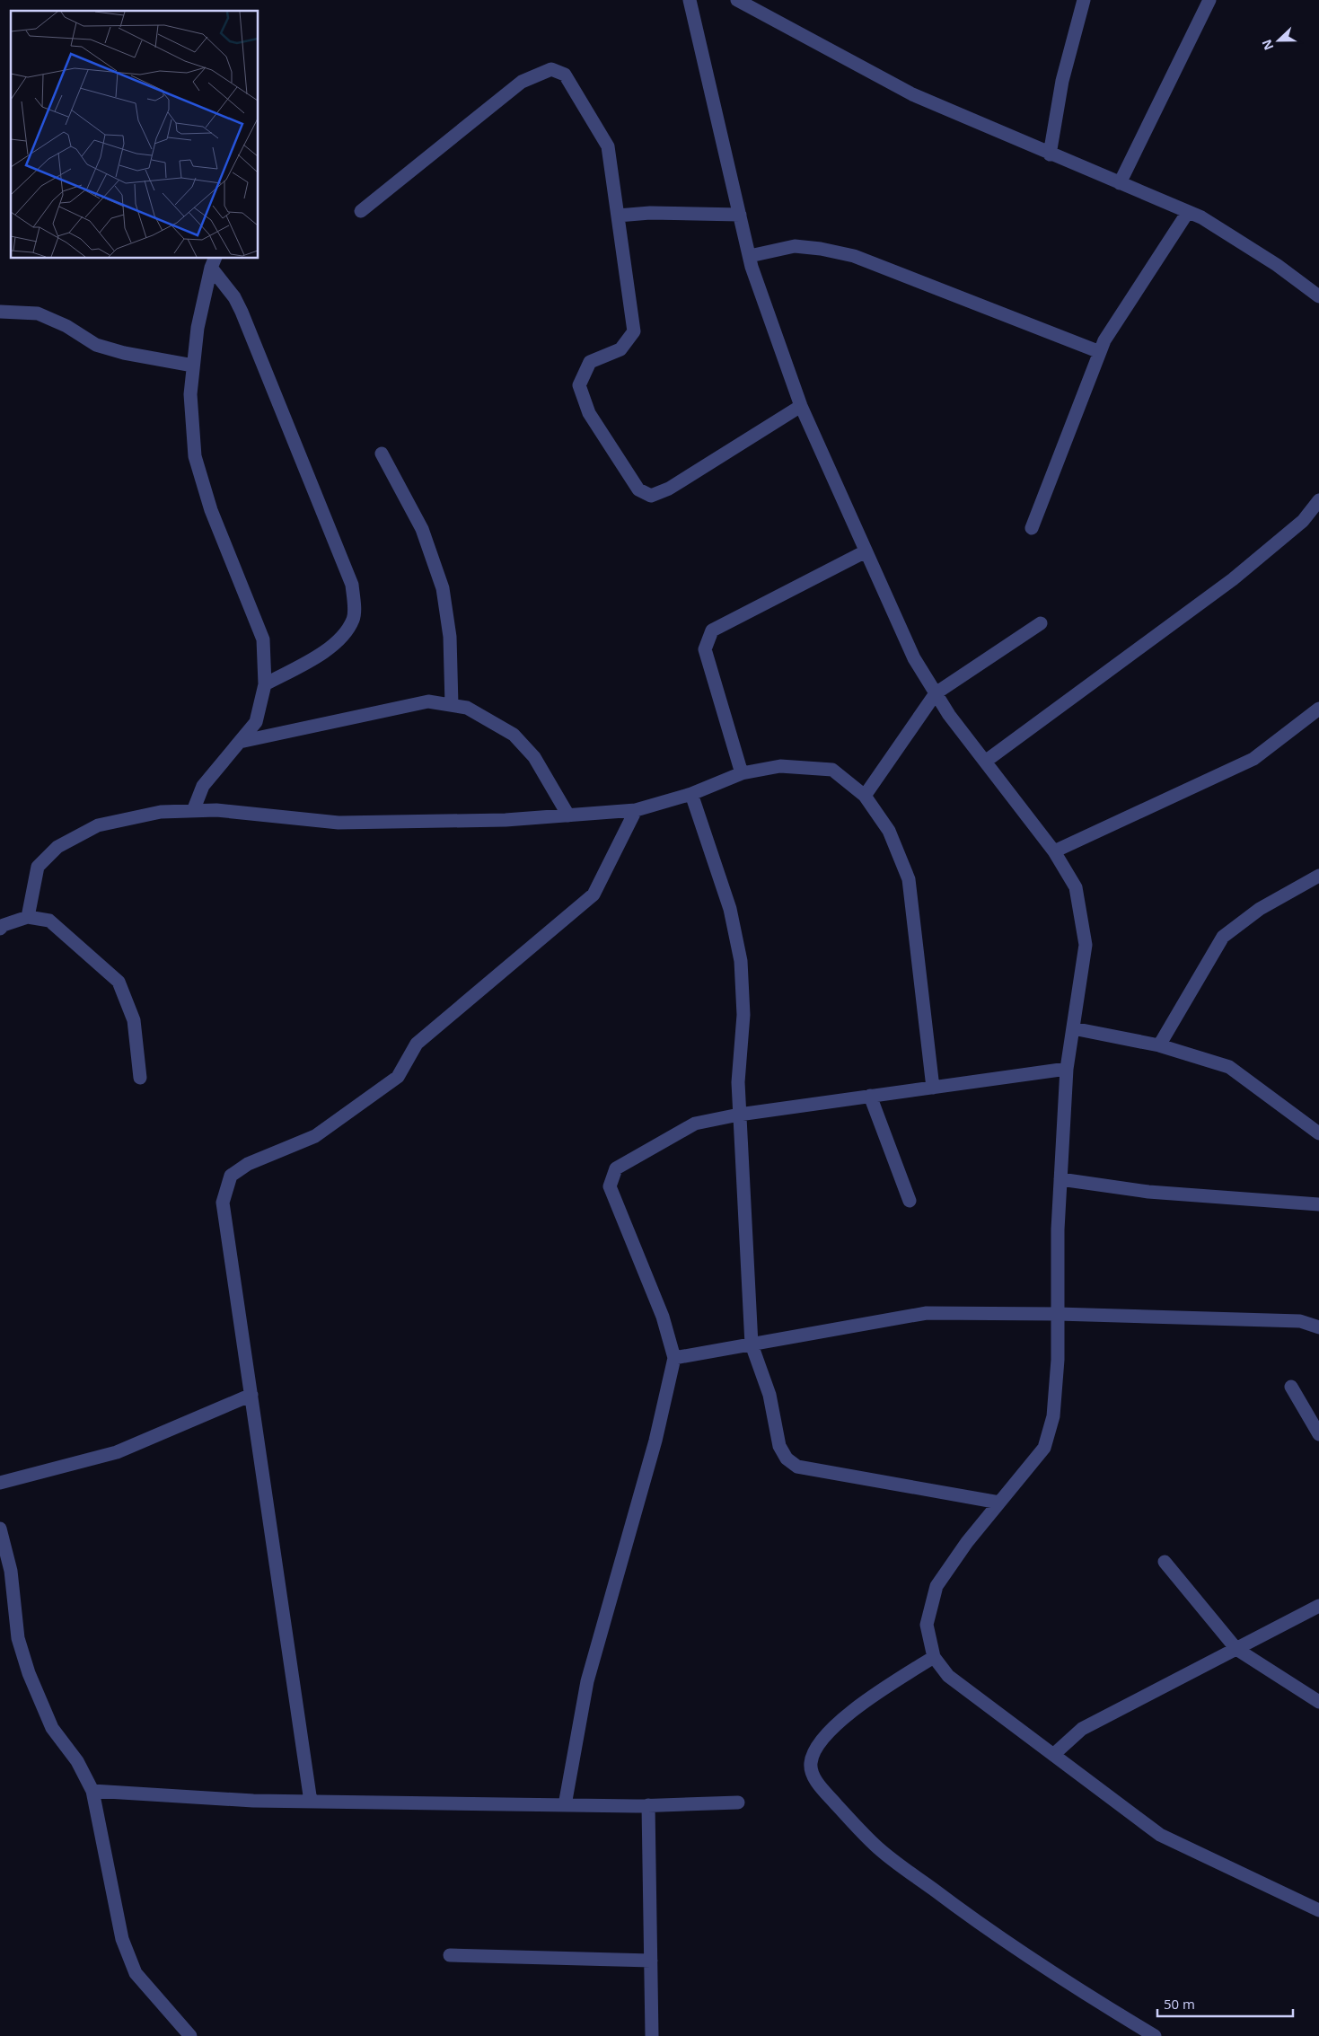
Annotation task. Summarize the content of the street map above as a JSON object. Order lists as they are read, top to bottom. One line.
{"scale_bar":"50 m","north":"left"}
